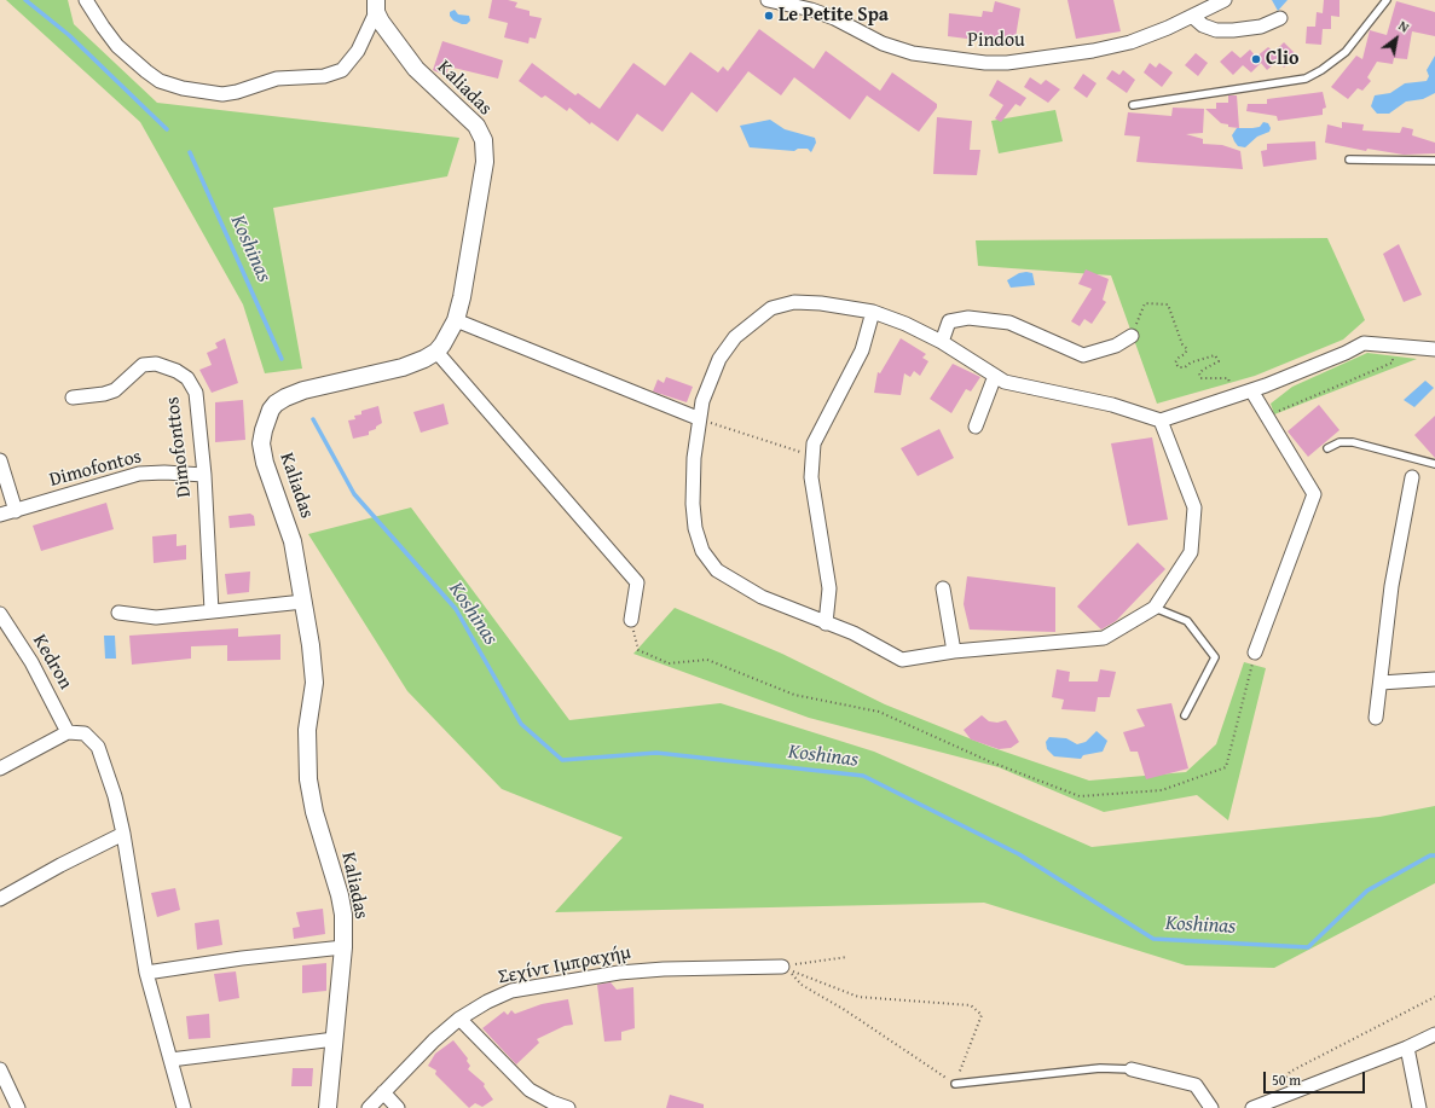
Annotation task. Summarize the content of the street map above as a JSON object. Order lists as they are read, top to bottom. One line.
{"streets":{"street":["Pindou","Kaliadas","Dimofonttos","Dimofontos","Kedron","Σεχίντ Ιμπραχήμ"]},"crossings":[["Dimofonttos","Dimofontos"]],"water":["Koshinas"],"places":["Le Petite Spa","Clio"],"scale_bar":"50 m","north":"top right"}
